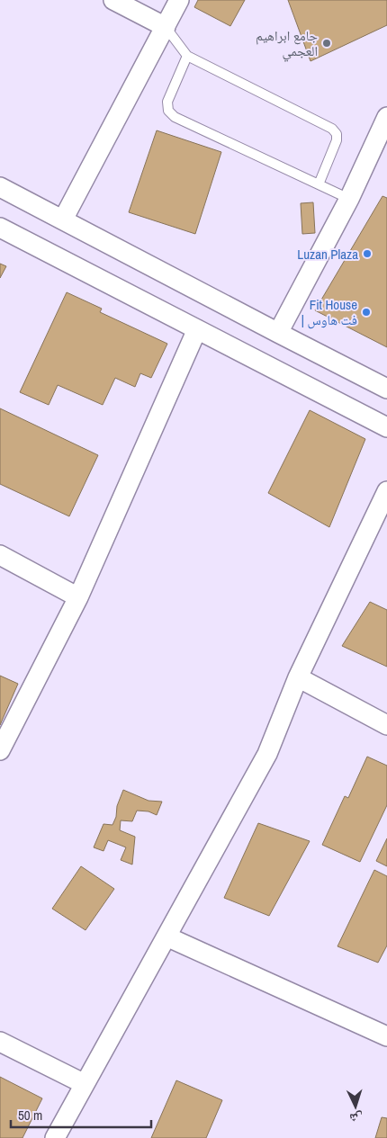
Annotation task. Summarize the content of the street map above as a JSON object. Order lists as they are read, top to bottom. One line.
{"places":["جامع ابراهيم العجمي","Luzan Plaza","Fit House | فت هاوس"],"scale_bar":"50 m","north":"bottom"}
